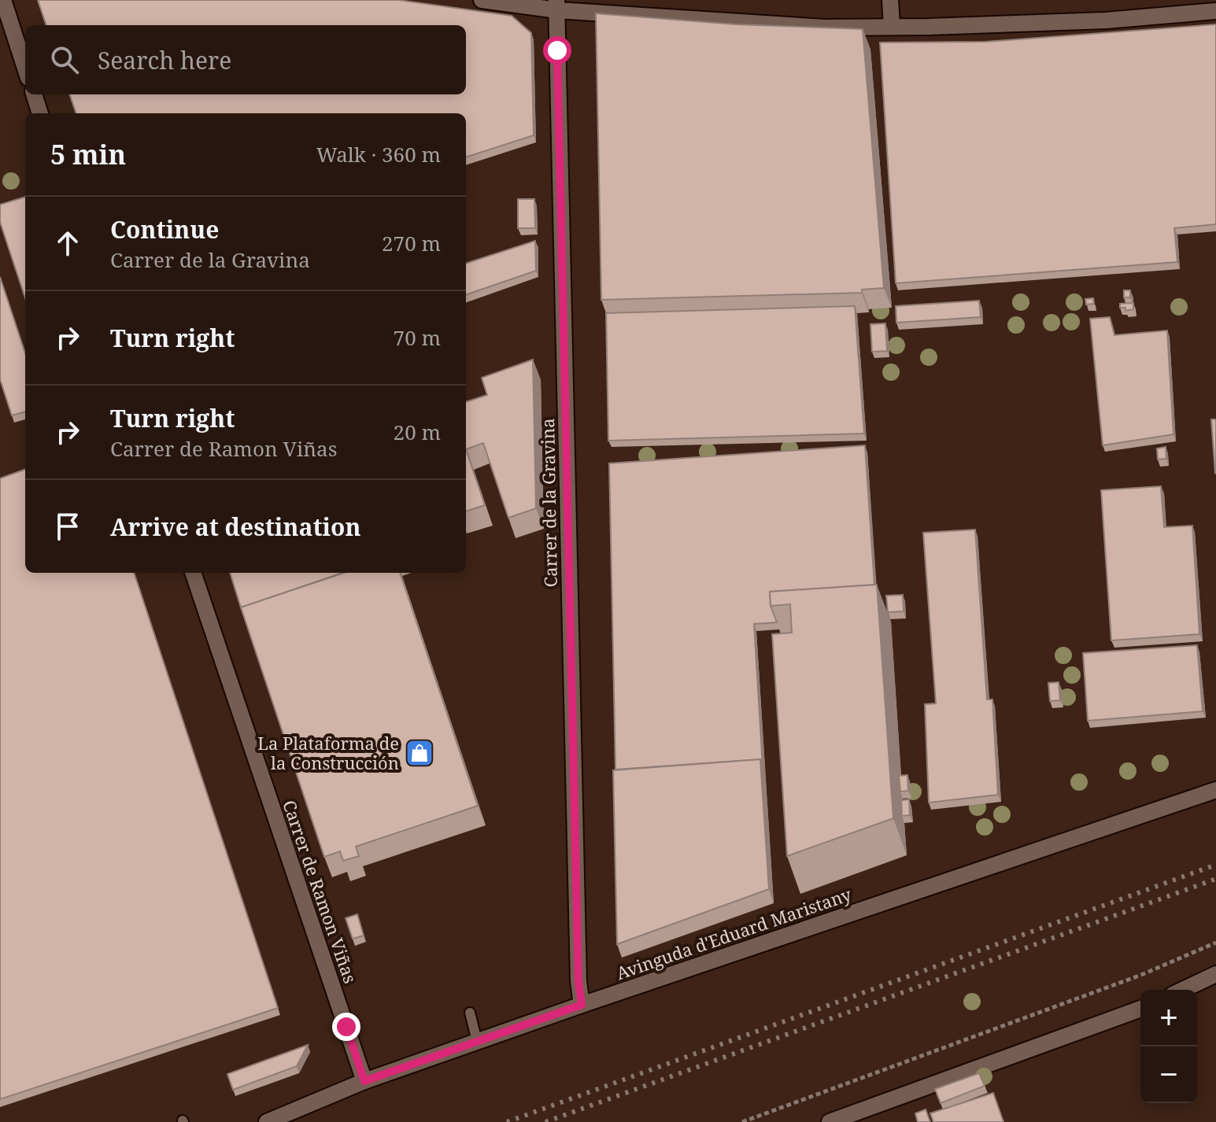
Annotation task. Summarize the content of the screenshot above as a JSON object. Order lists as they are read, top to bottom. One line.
{"streets":{"street":["Carrer de la Gravina","Carrer de Ramon Viñas","Avinguda d'Eduard Maristany"]},"crossings":[["Carrer de la Gravina","Avinguda d'Eduard Maristany"],["Carrer de Ramon Viñas","Avinguda d'Eduard Maristany"]],"places":{"shop":["La Plataforma de la Construcción"]},"page":{"search":"Search here","heading":["5 min","Walk · 360 m"],"list":[["Continue","Carrer de la Gravina","270 m"],["Turn right","70 m"],["Turn right","Carrer de Ramon Viñas","20 m"],"Arrive at destination"],"map_buttons":["+","−"]}}
